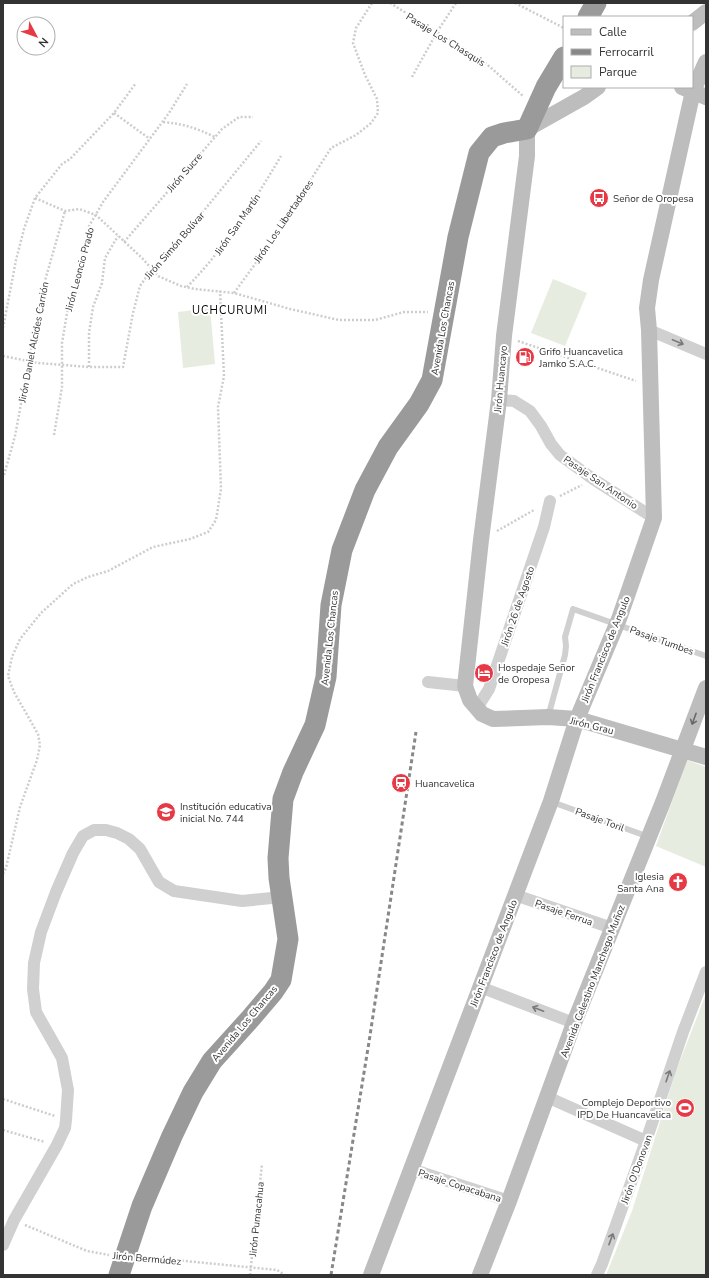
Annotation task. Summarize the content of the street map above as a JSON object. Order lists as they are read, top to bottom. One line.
{"streets":{"highway":["Avenida Los Chancas"],"main road":["Jirón Huancayo","Jirón Francisco de Angulo","Jirón Grau","Avenida Celestino Manchego Muñoz"],"street":["Pasaje San Antonio","Jirón 26 de Agosto","Pasaje Ferrua","Jirón O'Donovan","Pasaje Copacabana"],"lane":["Pasaje Tumbes","Pasaje Toril"],"path":["Pasaje Los Chasquis","Jirón Sucre","Jirón Los Libertadores","Jirón San Martín","Jirón Simón Bolívar","Jirón Leoncio Prado","Jirón Daniel Alcides Carrión","Jirón Pumacahua","Jirón Bermúdez"]},"crossings":[["Avenida Los Chancas","Jirón Huancayo"],["Avenida Los Chancas","Jirón Bermúdez"],["Jirón Huancayo","Pasaje San Antonio"],["Pasaje San Antonio","Jirón Francisco de Angulo"],["Jirón 26 de Agosto","Jirón Grau"],["Pasaje Tumbes","Jirón Francisco de Angulo"],["Pasaje Tumbes","Jirón Grau"],["Jirón Francisco de Angulo","Jirón Grau"],["Jirón Francisco de Angulo","Pasaje Toril"],["Jirón Francisco de Angulo","Pasaje Ferrua"],["Jirón Francisco de Angulo","Pasaje Copacabana"],["Jirón Grau","Avenida Celestino Manchego Muñoz"],["Pasaje Toril","Avenida Celestino Manchego Muñoz"],["Pasaje Ferrua","Avenida Celestino Manchego Muñoz"],["Avenida Celestino Manchego Muñoz","Pasaje Copacabana"],["Jirón Pumacahua","Jirón Bermúdez"]],"one_way":["Jirón O'Donovan"],"districts":["UCHCURUMI"],"places":{"bus stop":["Señor de Oropesa"],"fuel station":["Grifo Huancavelica Jamko S.A.C."],"hotel":["Hospedaje Señor de Oropesa"],"station":["Huancavelica"],"school or university":["Institución educativa inicial No. 744"],"church":["Iglesia Santa Ana"],"sports":["Complejo Deportivo IPD De Huancavelica"]},"legend":["Calle","Ferrocarril","Parque"],"north":"bottom right"}
